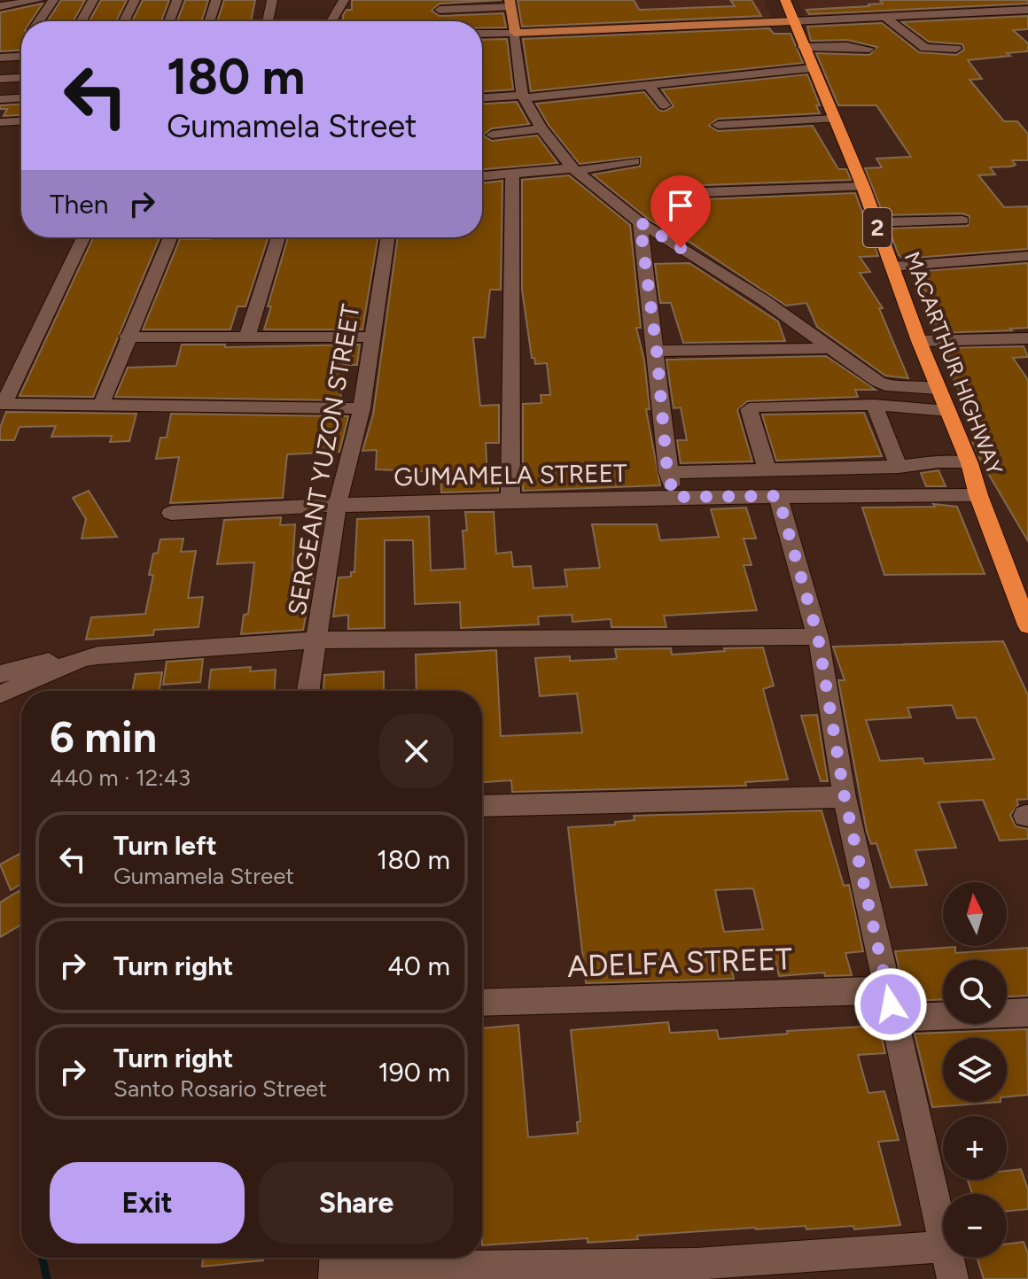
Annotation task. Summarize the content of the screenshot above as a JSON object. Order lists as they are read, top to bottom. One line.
{"streets":{"highway":["2","MACARTHUR HIGHWAY"],"street":["SERGEANT YUZON STREET","GUMAMELA STREET","ADELFA STREET"]},"crossings":[["MACARTHUR HIGHWAY","GUMAMELA STREET"],["SERGEANT YUZON STREET","GUMAMELA STREET"]],"north":"top","page":{"turn":["180 m","Gumamela Street"],"then":"Then","heading":["6 min","440 m · 12:43"],"list":[{"name":"Turn left","note":"Gumamela Street","value":"180 m"},{"name":"Turn right","value":"40 m"},{"name":"Turn right","note":"Santo Rosario Street","value":"190 m"}],"map_buttons":["+","−"],"buttons":["Exit","Share"]}}
